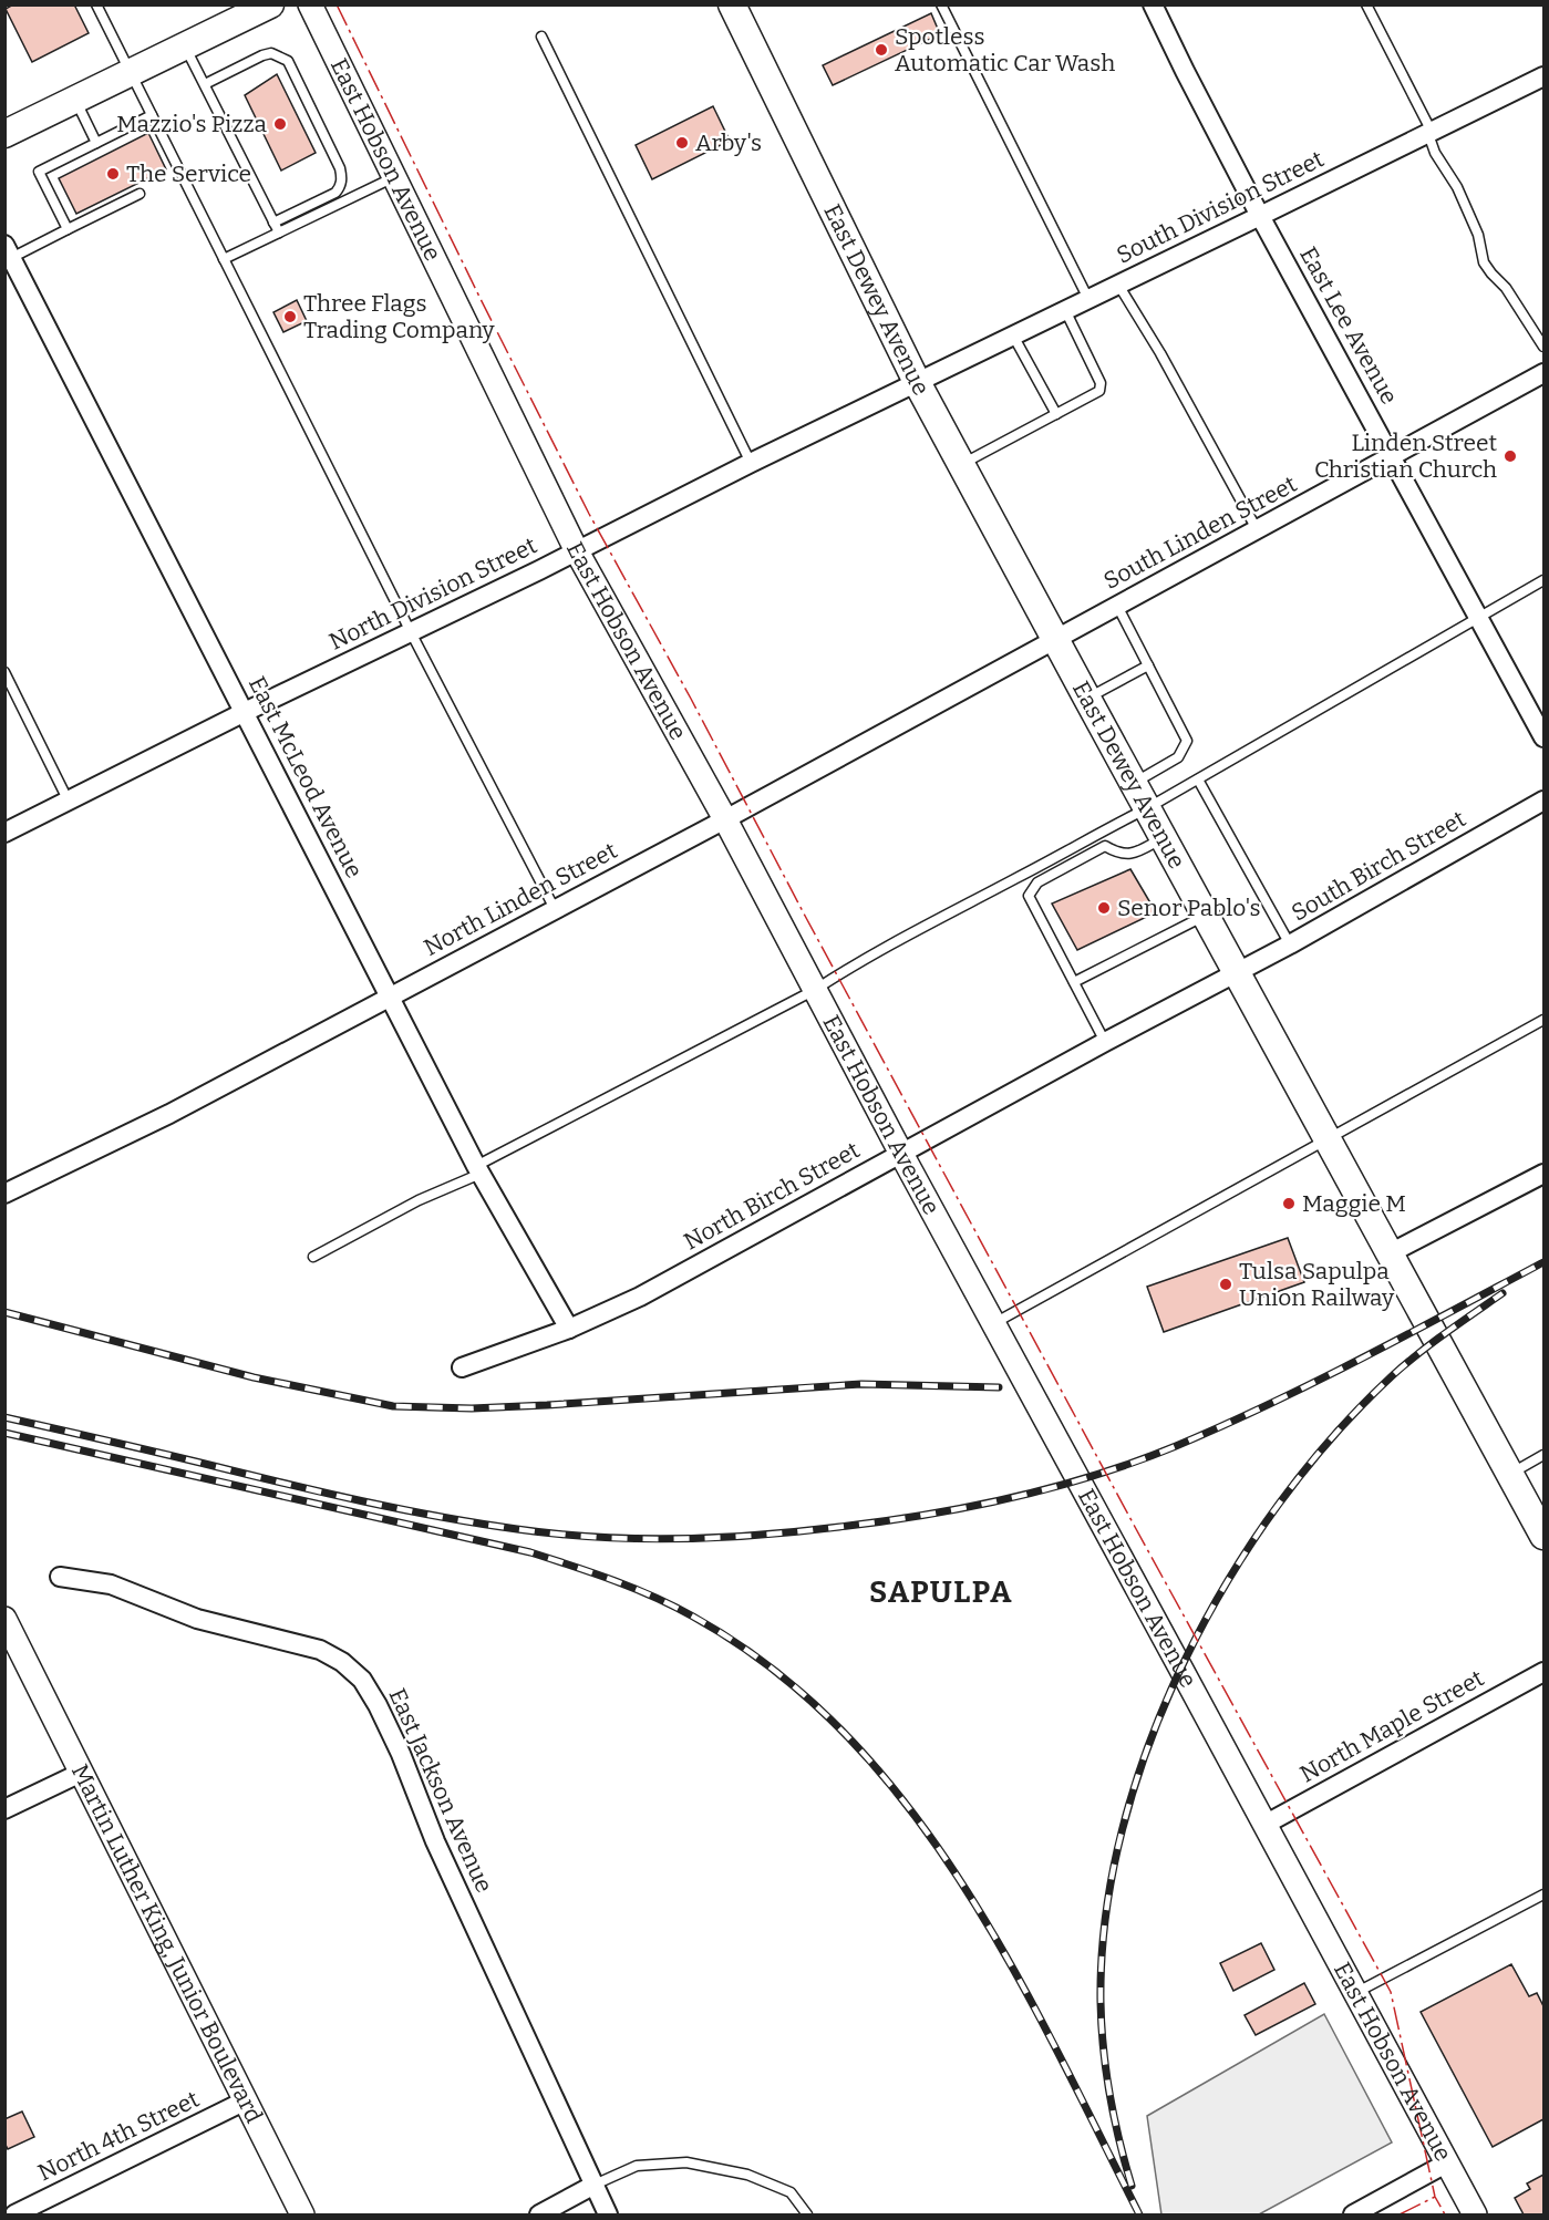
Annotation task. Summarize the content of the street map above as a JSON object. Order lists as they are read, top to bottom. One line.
{"streets":{"main road":["East Dewey Avenue"],"street":["East Hobson Avenue","South Division Street","East Lee Avenue","South Linden Street","North Division Street","East McLeod Avenue","South Birch Street","North Linden Street","North Birch Street","North Maple Street","East Jackson Avenue","Martin Luther King, Junior Boulevard","North 4th Street"]},"crossings":[["East Hobson Avenue","North Division Street"],["East Hobson Avenue","North Linden Street"],["East Hobson Avenue","North Birch Street"],["East Hobson Avenue","North Maple Street"],["South Division Street","East Dewey Avenue"],["South Division Street","East Lee Avenue"],["South Division Street","North Division Street"],["East Dewey Avenue","South Linden Street"],["East Dewey Avenue","North Division Street"],["East Dewey Avenue","South Birch Street"],["East Dewey Avenue","North Linden Street"],["East Dewey Avenue","North Birch Street"],["East Lee Avenue","South Linden Street"],["South Linden Street","North Linden Street"],["North Division Street","East McLeod Avenue"],["East McLeod Avenue","North Linden Street"],["East McLeod Avenue","North Birch Street"],["South Birch Street","North Birch Street"],["Martin Luther King, Junior Boulevard","North 4th Street"]],"districts":["SAPULPA"],"places":["Spotless Automatic Car Wash","Mazzio's Pizza","Arby's","The Service","Three Flags Trading Company","Linden Street Christian Church","Senor Pablo's","Maggie M","Tulsa Sapulpa Union Railway"]}
